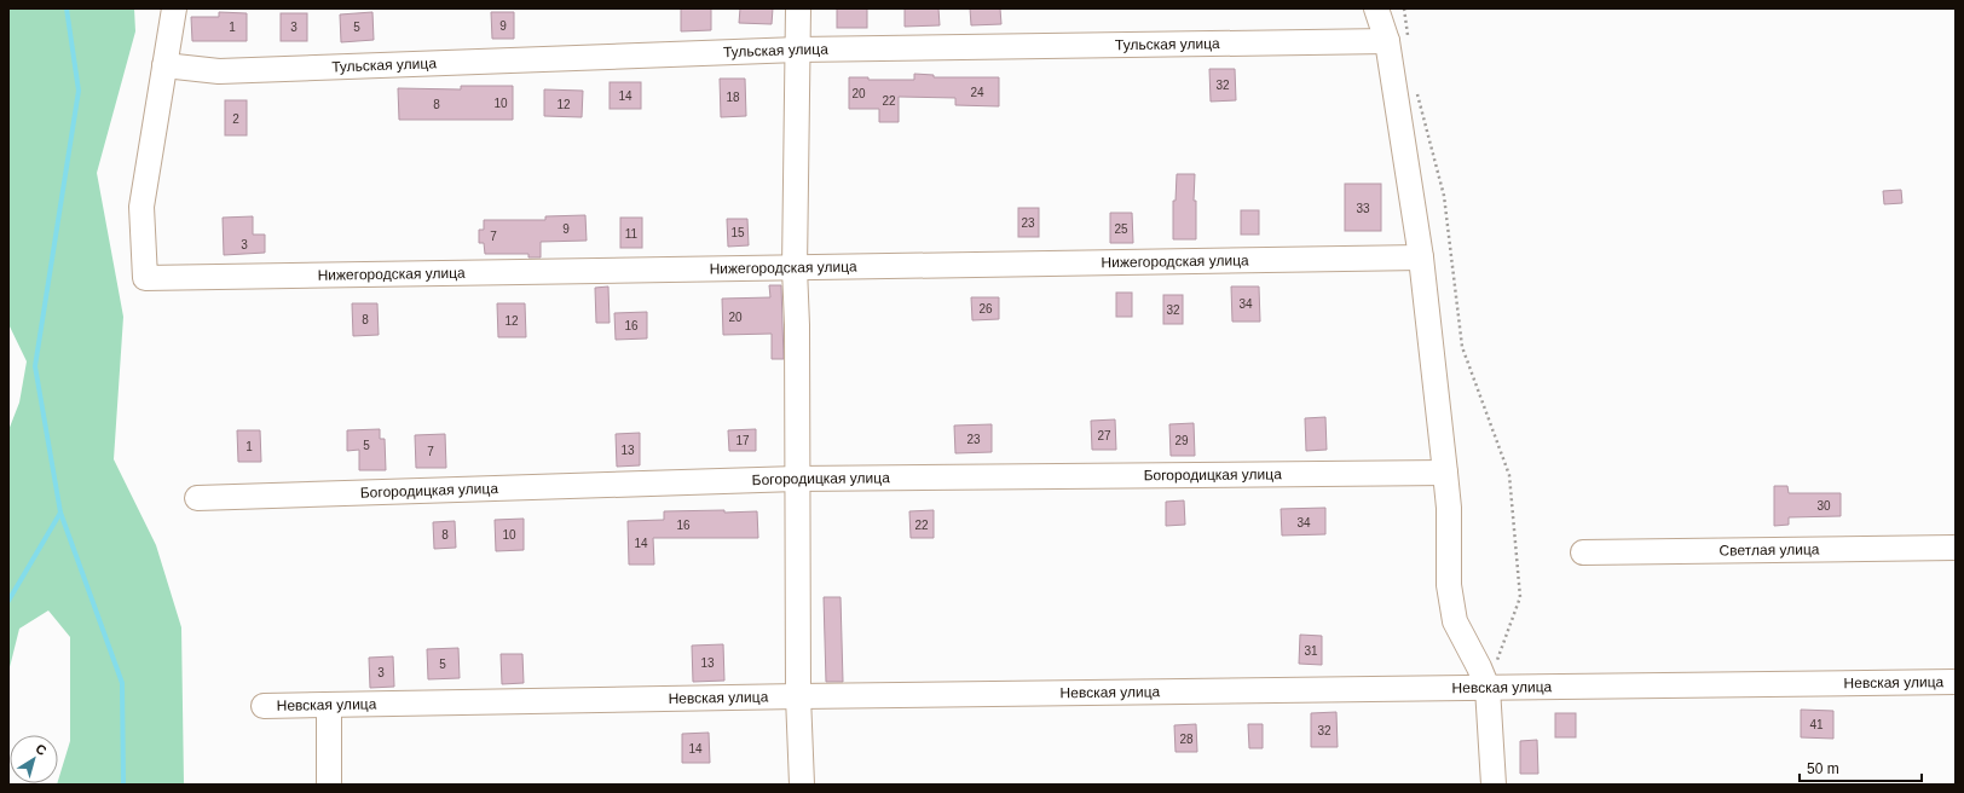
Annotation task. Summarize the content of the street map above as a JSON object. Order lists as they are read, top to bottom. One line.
{"streets":{"street":["Тульская улица","Нижегородская улица","Богородицкая улица","Светлая улица","Невская улица"]},"crossings":[["Тульская улица","Нижегородская улица"]],"house_numbers":["9","1","3","5","32","24","20","14","18","22","10","8","12","2","33","23","9","25","15","11","7","3","34","26","32","20","8","12","16","27","23","17","29","5","1","13","7","30","34","16","22","8","10","14","31","13","5","3","41","32","28","14"],"scale_bar":"50 m","north":"top right"}
